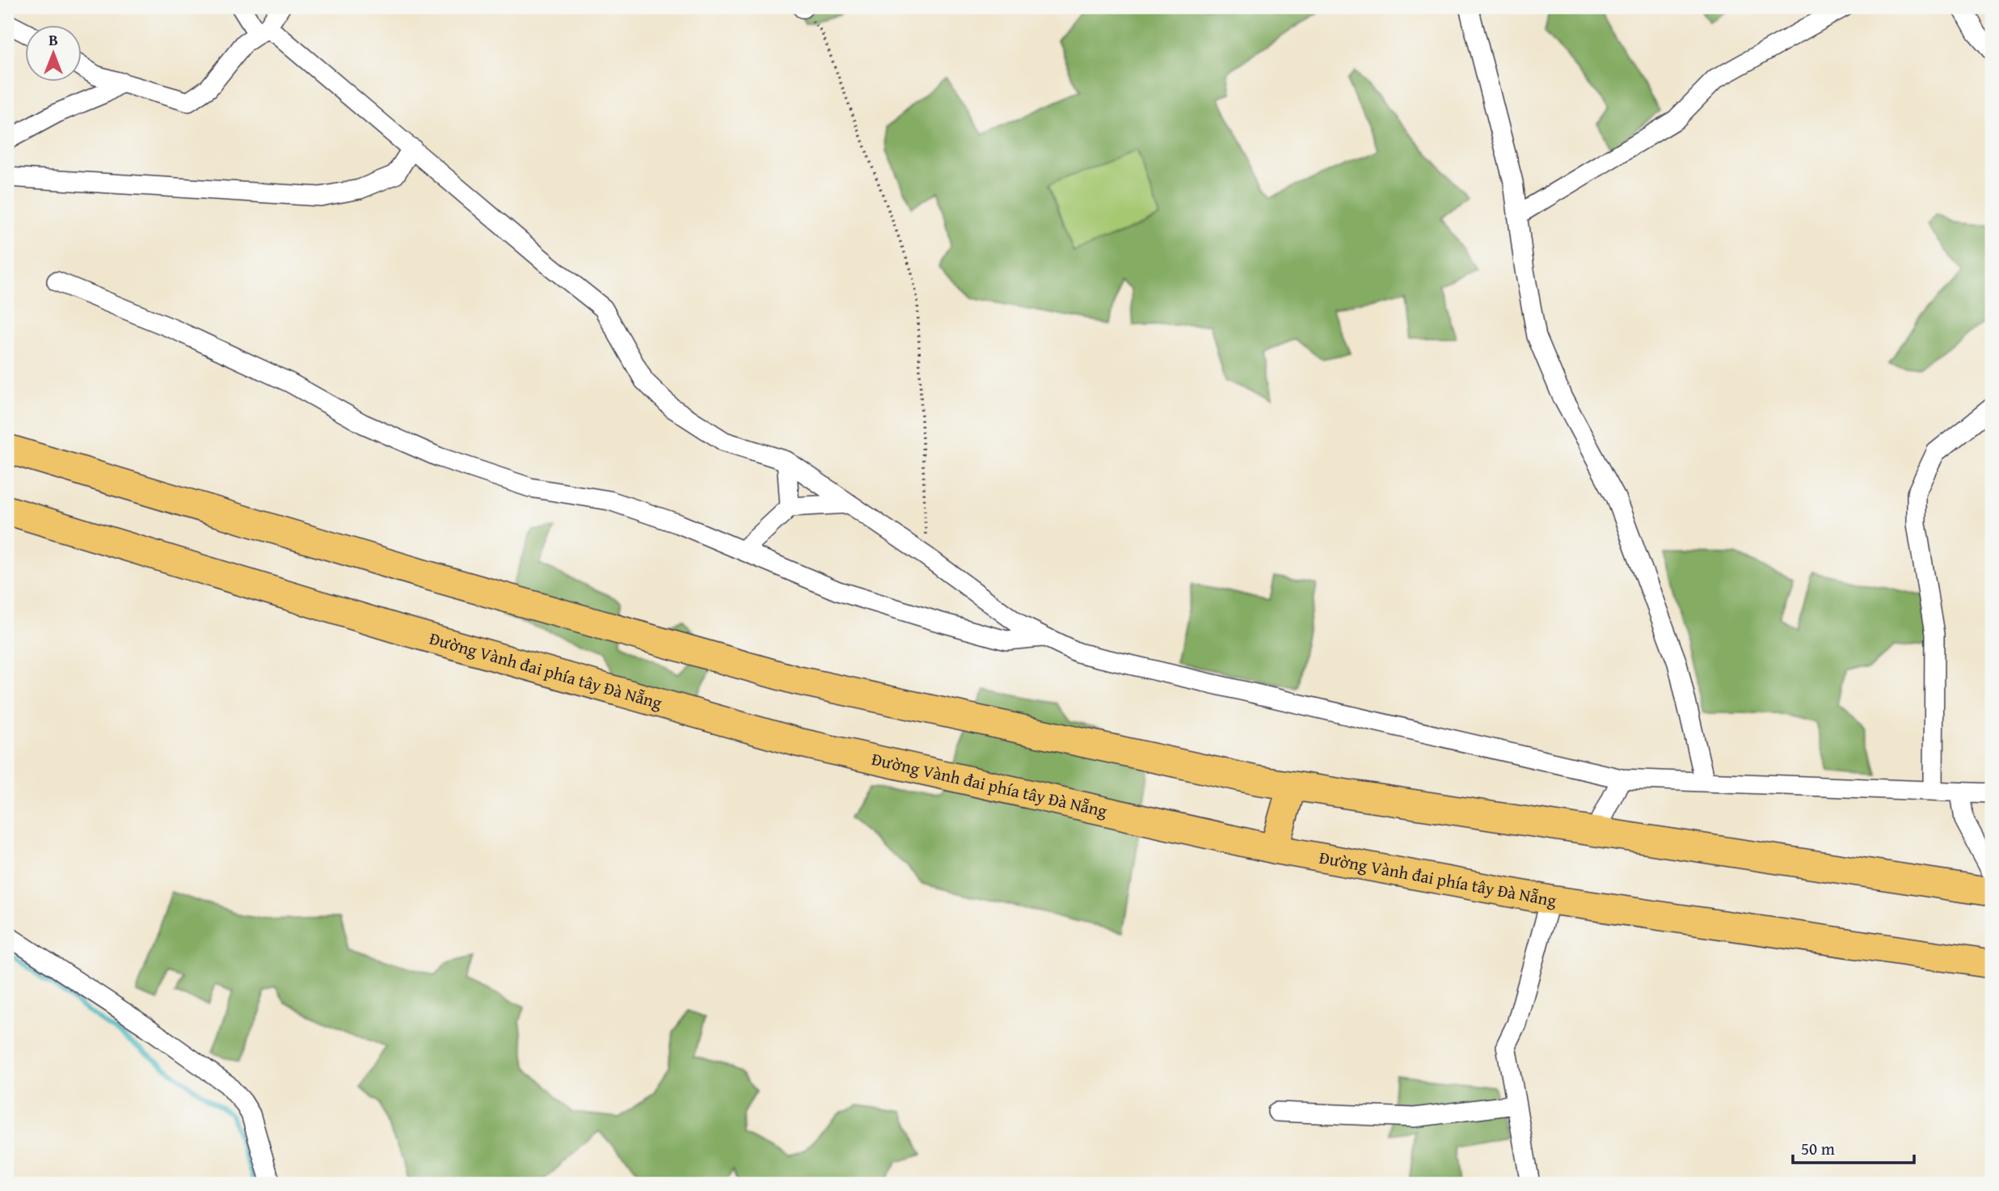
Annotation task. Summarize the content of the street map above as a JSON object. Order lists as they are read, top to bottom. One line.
{"streets":{"main road":["Đường Vành đai phía tây Đà Nẵng"]},"scale_bar":"50 m","north":"top"}
